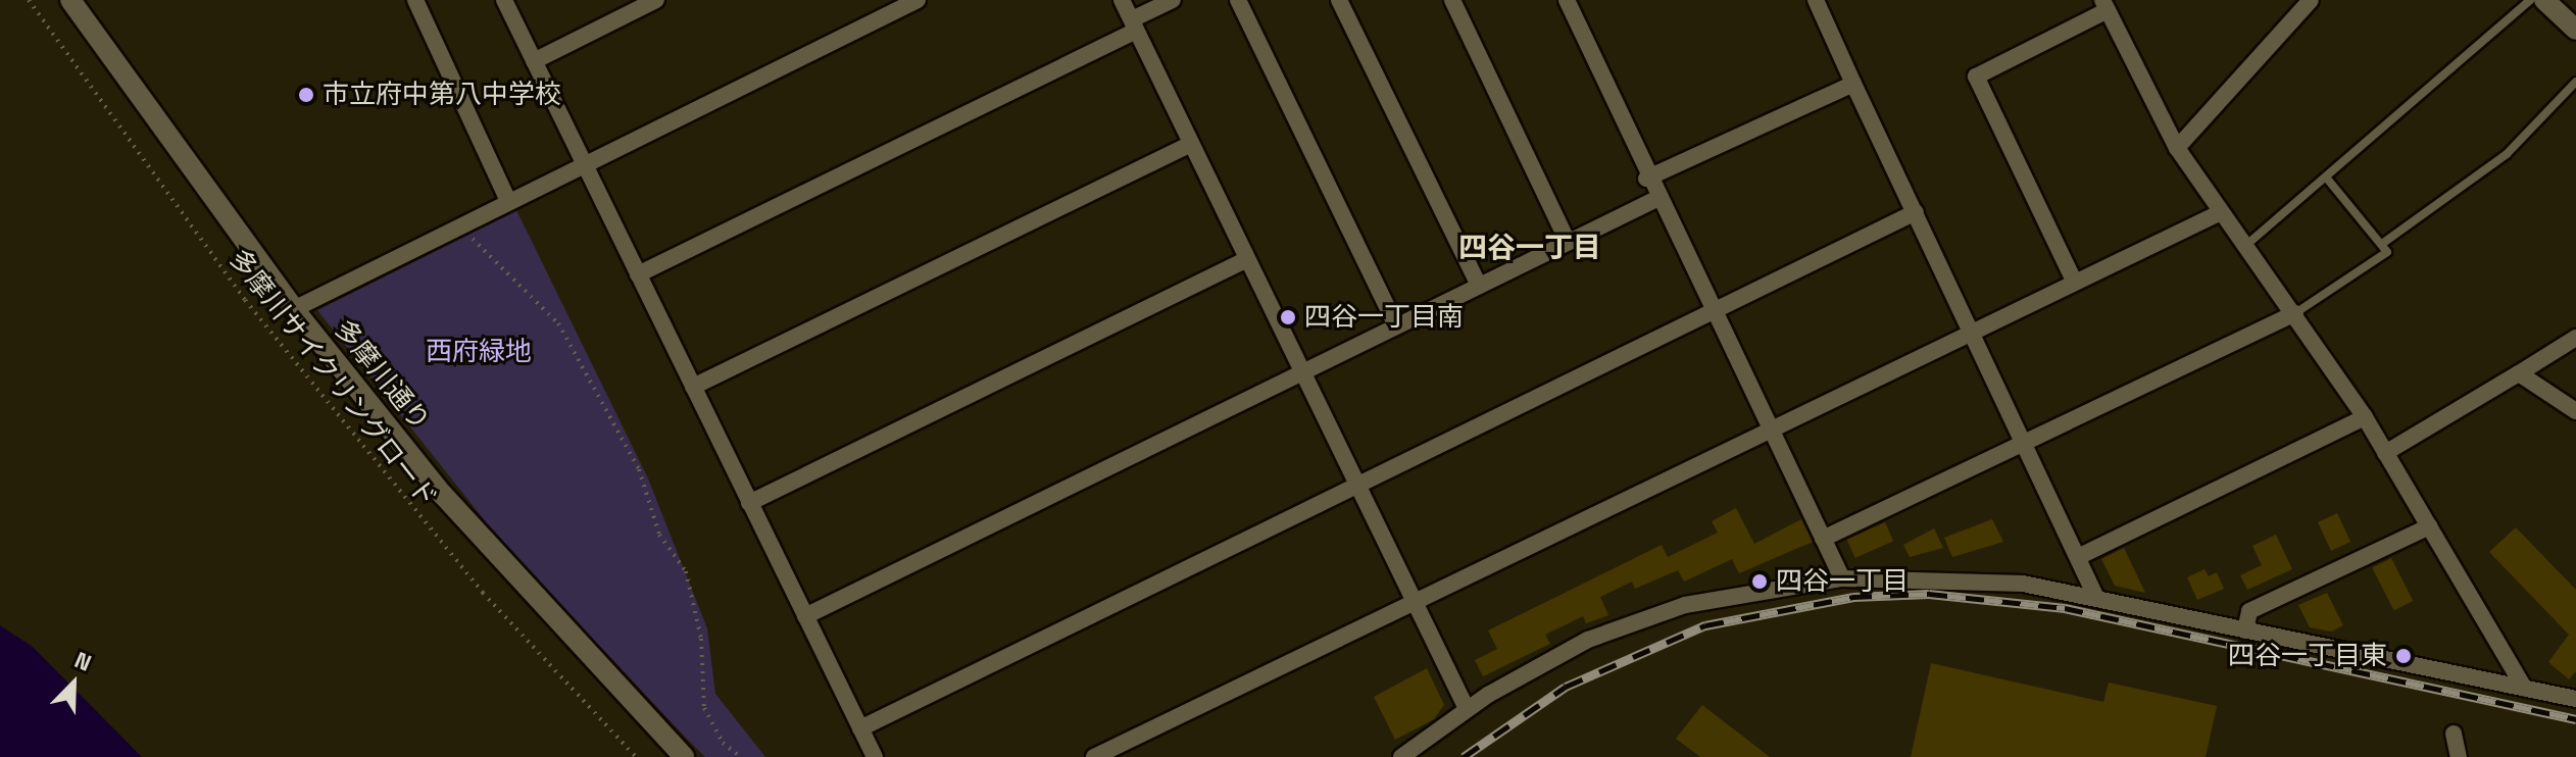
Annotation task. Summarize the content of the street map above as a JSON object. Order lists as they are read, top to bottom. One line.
{"streets":{"street":["多摩川通り"],"path":["多摩川サイクリングロード"]},"districts":["四谷一丁目"],"parks":["西府緑地"],"places":["市立府中第八中学校","四谷一丁目南","四谷一丁目","四谷一丁目東"],"north":"top right"}
